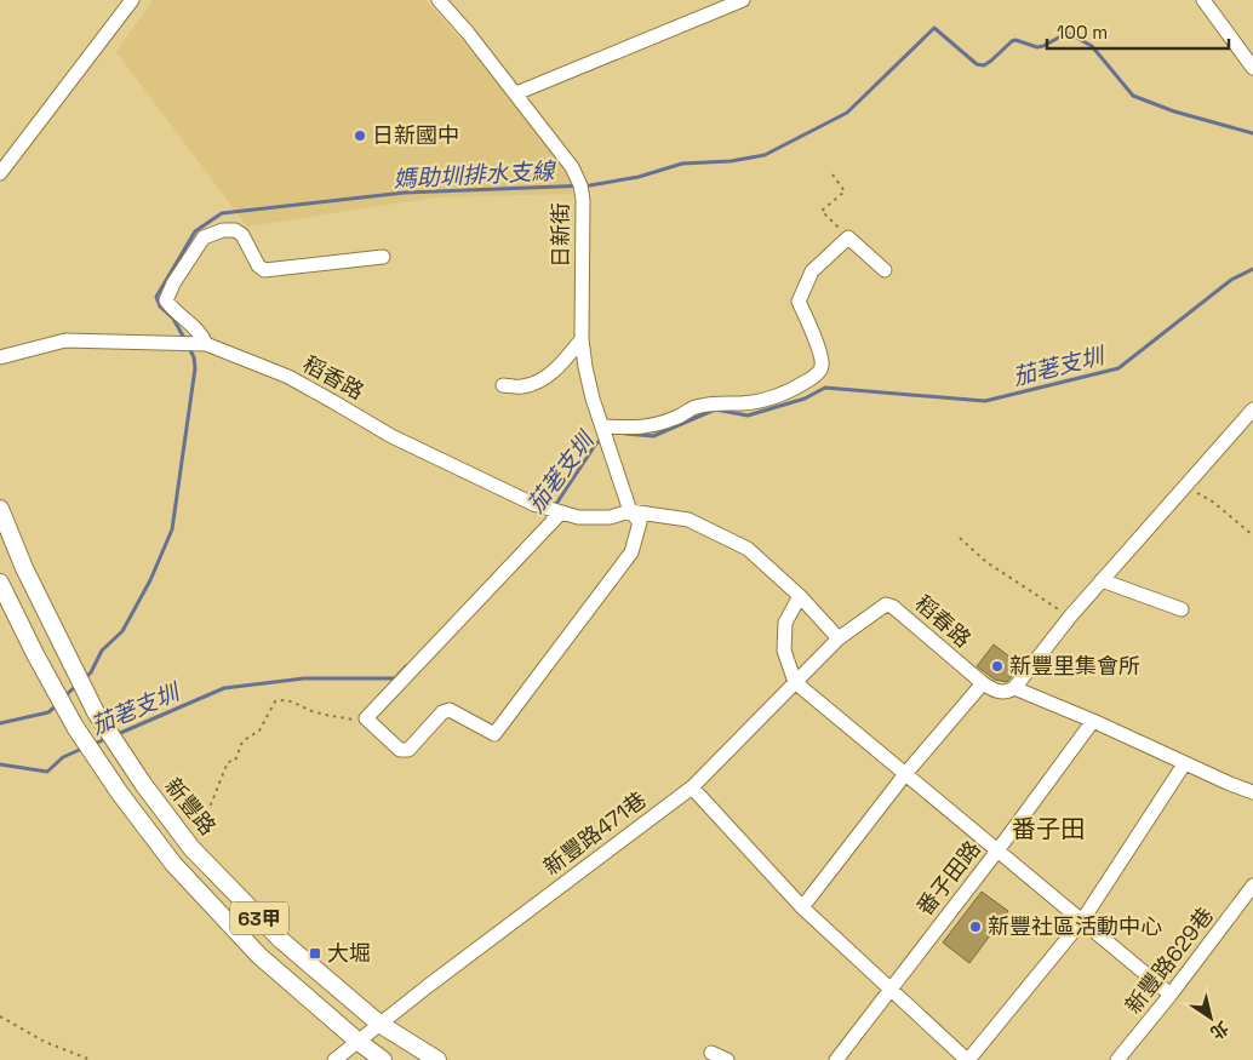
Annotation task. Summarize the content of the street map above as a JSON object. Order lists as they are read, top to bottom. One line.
{"streets":{"main road":["新豐路","63甲"],"street":["日新街","稻香路","稻春路","新豐路471巷","番子田路","新豐路629巷"]},"crossings":[["日新街","稻香路"],["稻春路","新豐路471巷"],["稻春路","番子田路"],["新豐路","新豐路471巷"],["新豐路471巷","63甲"]],"districts":["番子田"],"water":["媽助圳排水支線","茄荖支圳"],"places":{"other":["日新國中","新豐里集會所","新豐社區活動中心"],"transit":["大堀"]},"scale_bar":"100 m","north":"bottom right"}
